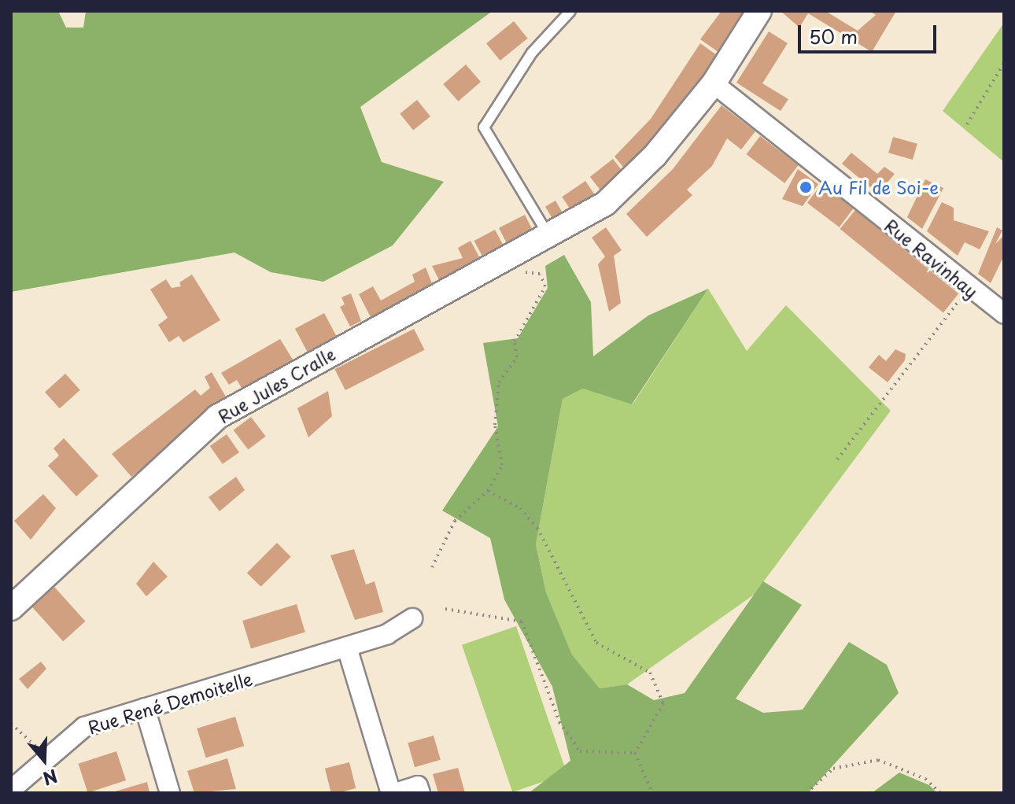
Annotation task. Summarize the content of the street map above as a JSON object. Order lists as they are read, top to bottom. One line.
{"streets":{"street":["Rue Ravinhay","Rue Jules Cralle","Rue René Demoitelle"]},"crossings":[["Rue Ravinhay","Rue Jules Cralle"]],"places":["Au Fil de Soi-e"],"scale_bar":"50 m","north":"bottom"}
